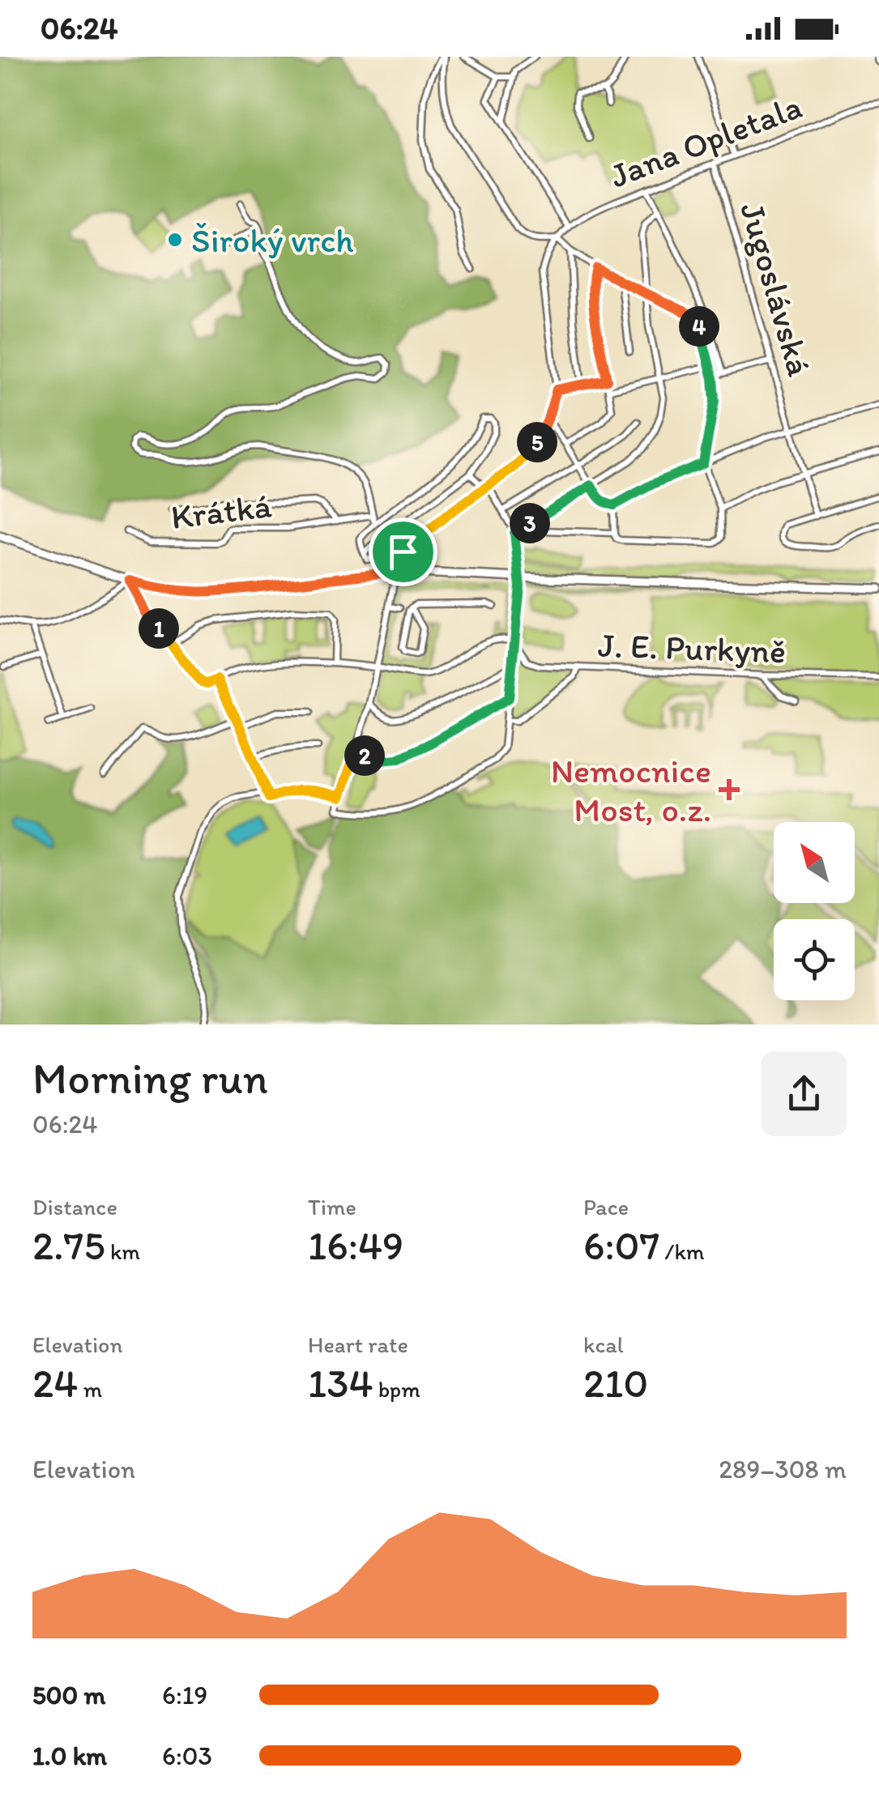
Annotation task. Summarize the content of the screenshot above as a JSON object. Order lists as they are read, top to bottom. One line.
{"streets":{"street":["Jana Opletala","Jugoslávská","Krátká","J. E. Purkyně"]},"crossings":[["Jana Opletala","Jugoslávská"]],"places":{"other":["Široký vrch"],"health":["Nemocnice Most, o.z."]},"north":"top left","page":{"status":"06:24","pins":["4","5","3","1","2"],"heading":["Morning run","06:24"],"stats":[["Distance","2.75 km"],["Time","16:49"],["Pace","6:07 /km"],["Elevation","24 m"],["Heart rate","134 bpm"],["kcal","210"]],"chart":["Elevation","289–308 m"],"list":[{"name":"500 m","note":"6:19"},{"name":"1.0 km","note":"6:03"}]}}
